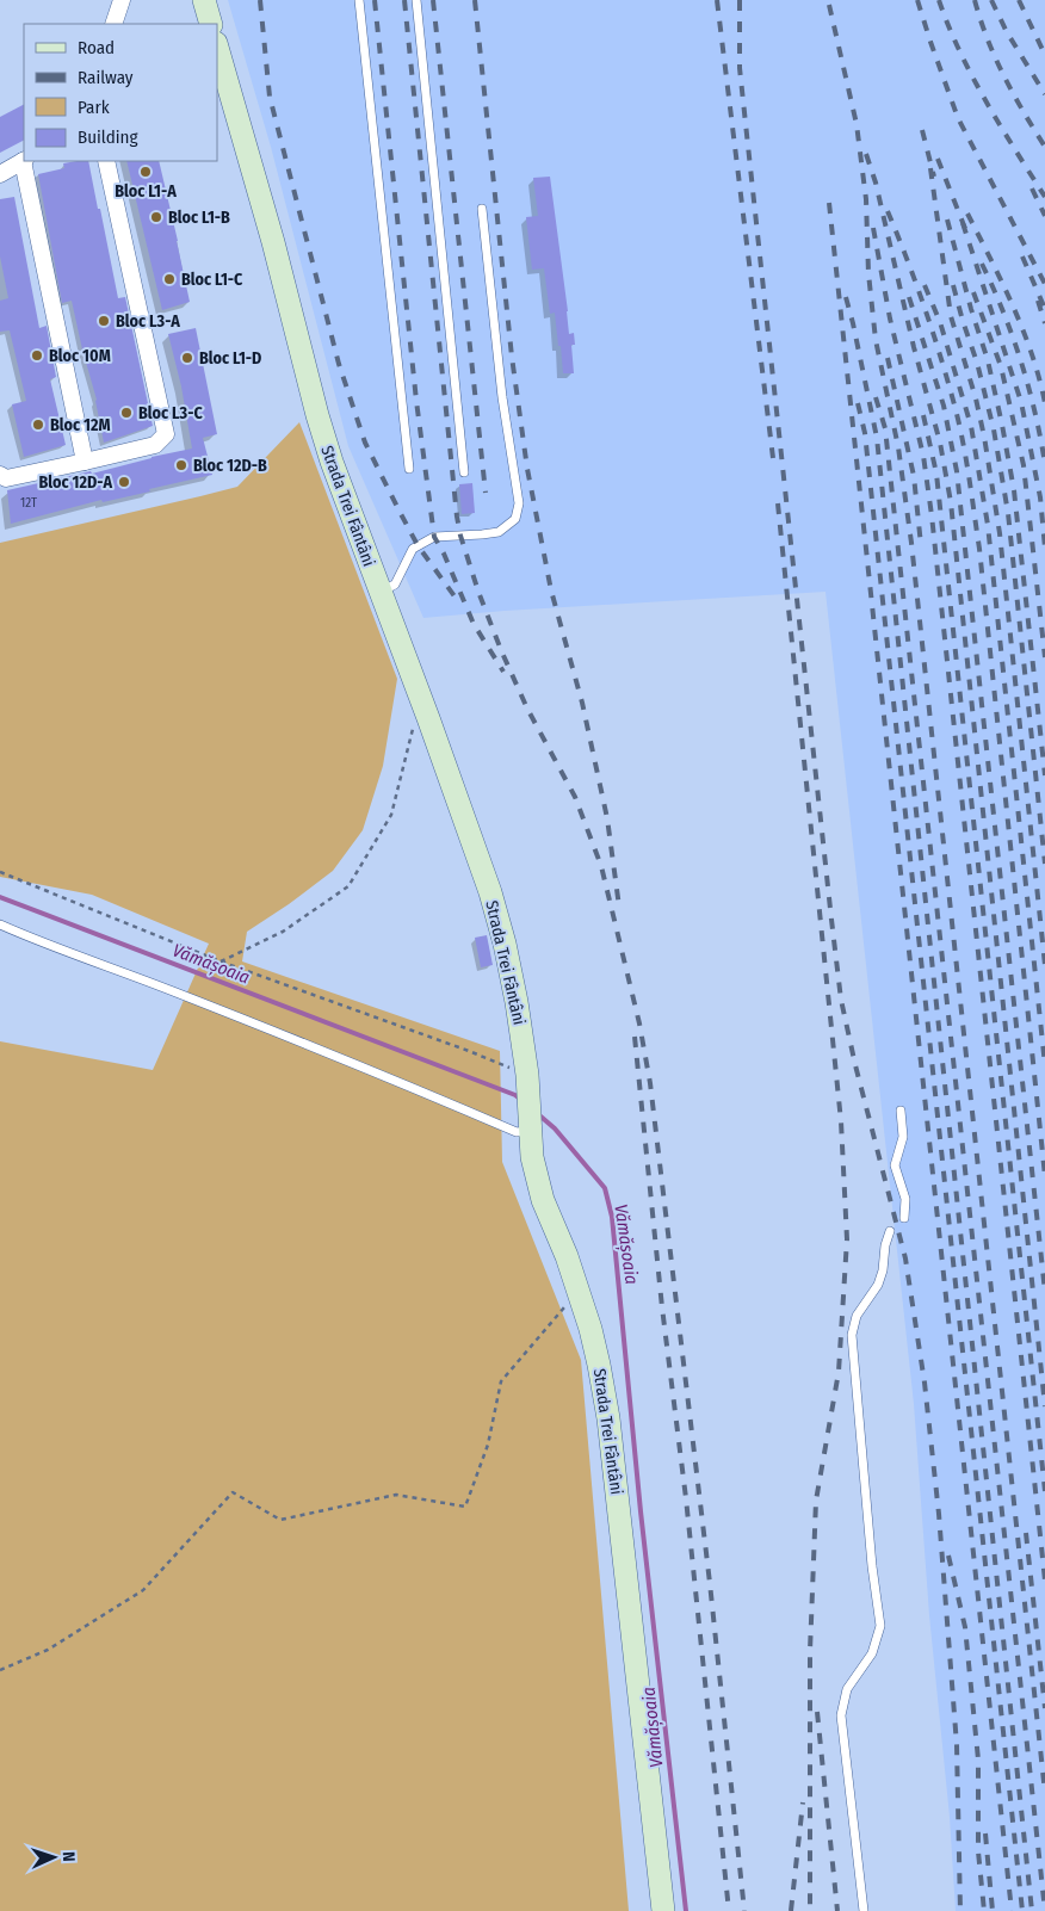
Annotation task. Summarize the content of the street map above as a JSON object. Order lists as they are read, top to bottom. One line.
{"streets":{"main road":["Strada Trei Fântâni"]},"water":["Vămășoaia"],"places":["Bloc L1-A","Bloc L1-B","Bloc L1-C","Bloc L3-A","Bloc 10M","Bloc L1-D","Bloc L3-C","Bloc 12M","Bloc 12D-B","Bloc 12D-A"],"house_numbers":["12T"],"legend":["Road","Railway","Park","Building"],"north":"right"}
